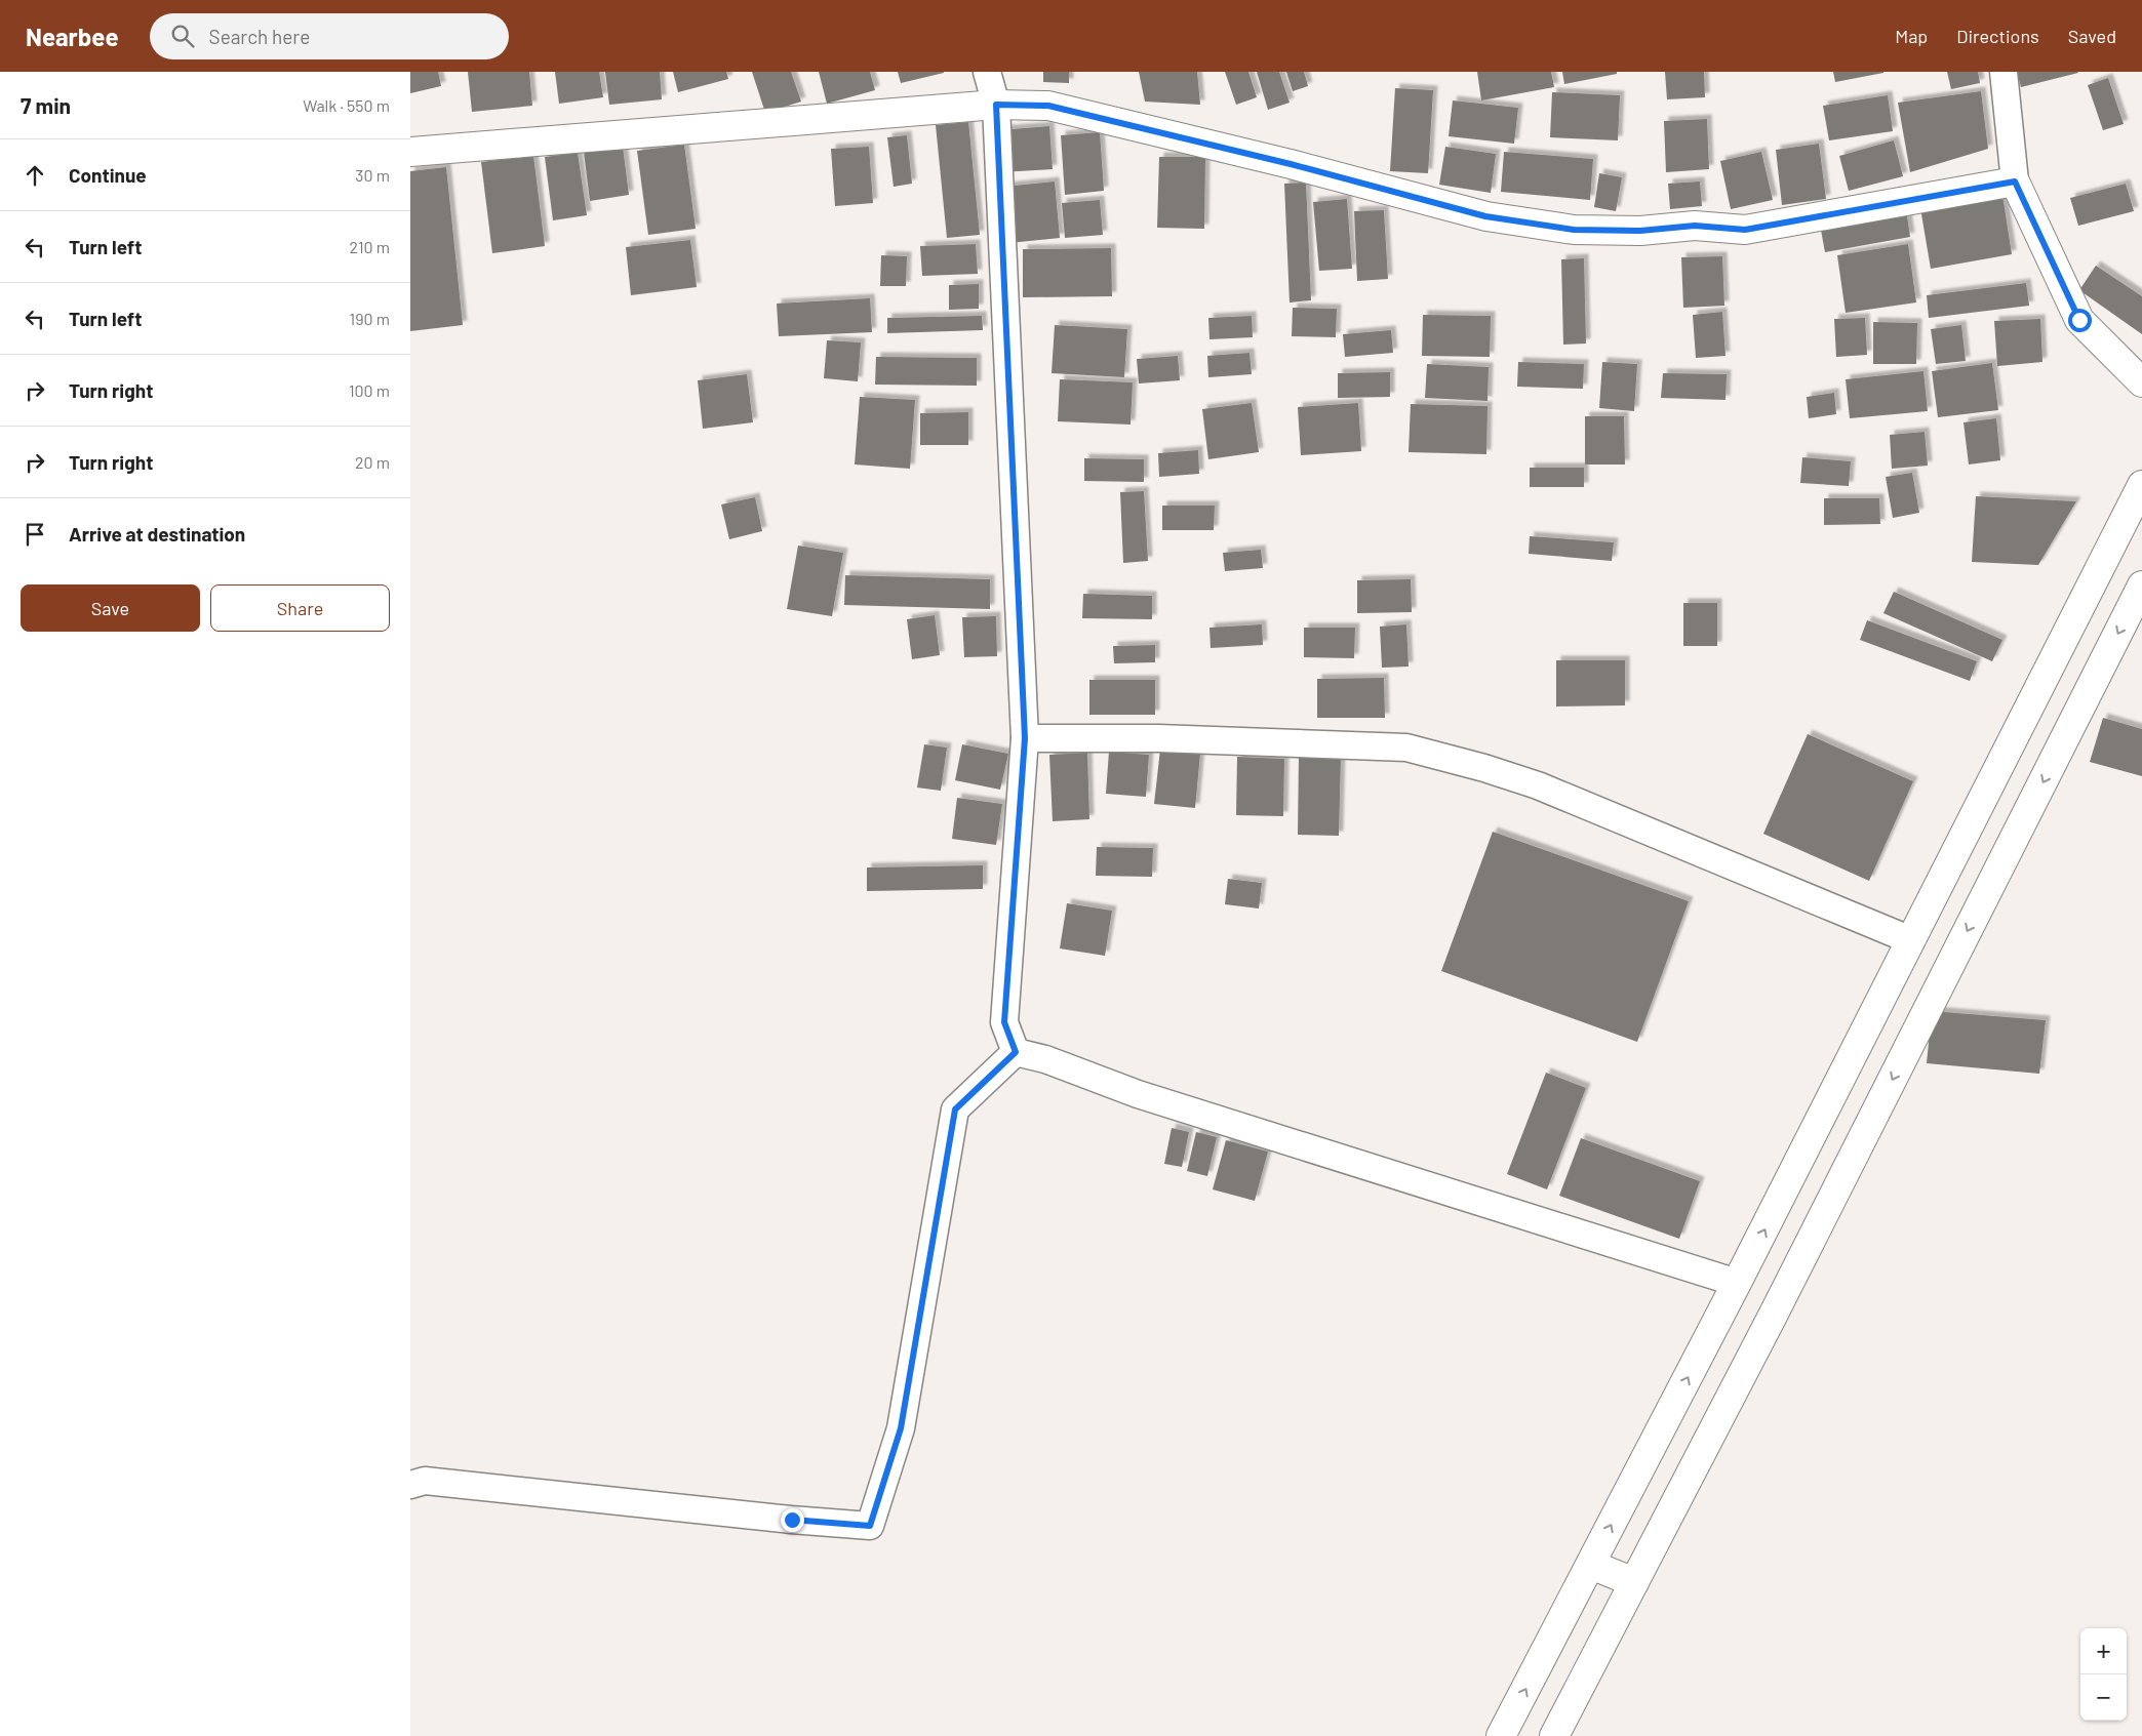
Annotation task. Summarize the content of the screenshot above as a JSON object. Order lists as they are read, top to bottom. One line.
{"page":{"header":"Nearbee","search":"Search here","nav":["Map","Directions","Saved"],"heading":["7 min","Walk · 550 m"],"list":[["Continue","30 m"],["Turn left","210 m"],["Turn left","190 m"],["Turn right","100 m"],["Turn right","20 m"],"Arrive at destination"],"buttons":["Save","Share"],"map_buttons":["+","−"]}}
